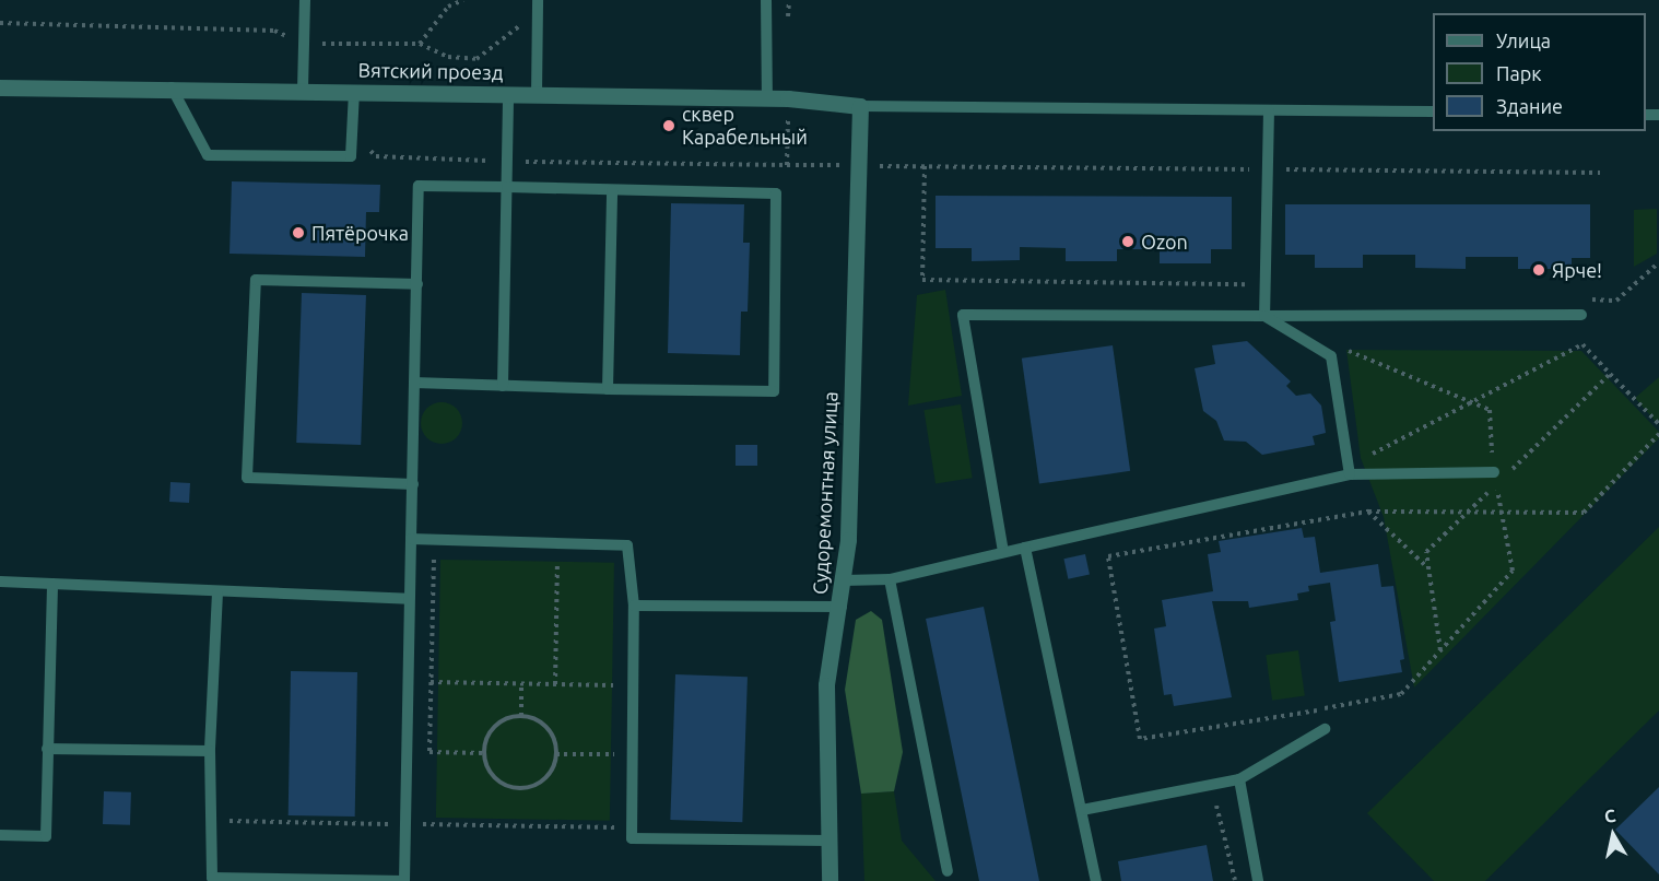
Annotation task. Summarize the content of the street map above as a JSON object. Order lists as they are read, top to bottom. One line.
{"streets":{"street":["Вятский проезд","Судоремонтная улица"]},"crossings":[["Вятский проезд","Судоремонтная улица"]],"places":["сквер Карабельный","Пятёрочка","Ozon","Ярче!"],"legend":["Улица","Парк","Здание"],"north":"top"}
